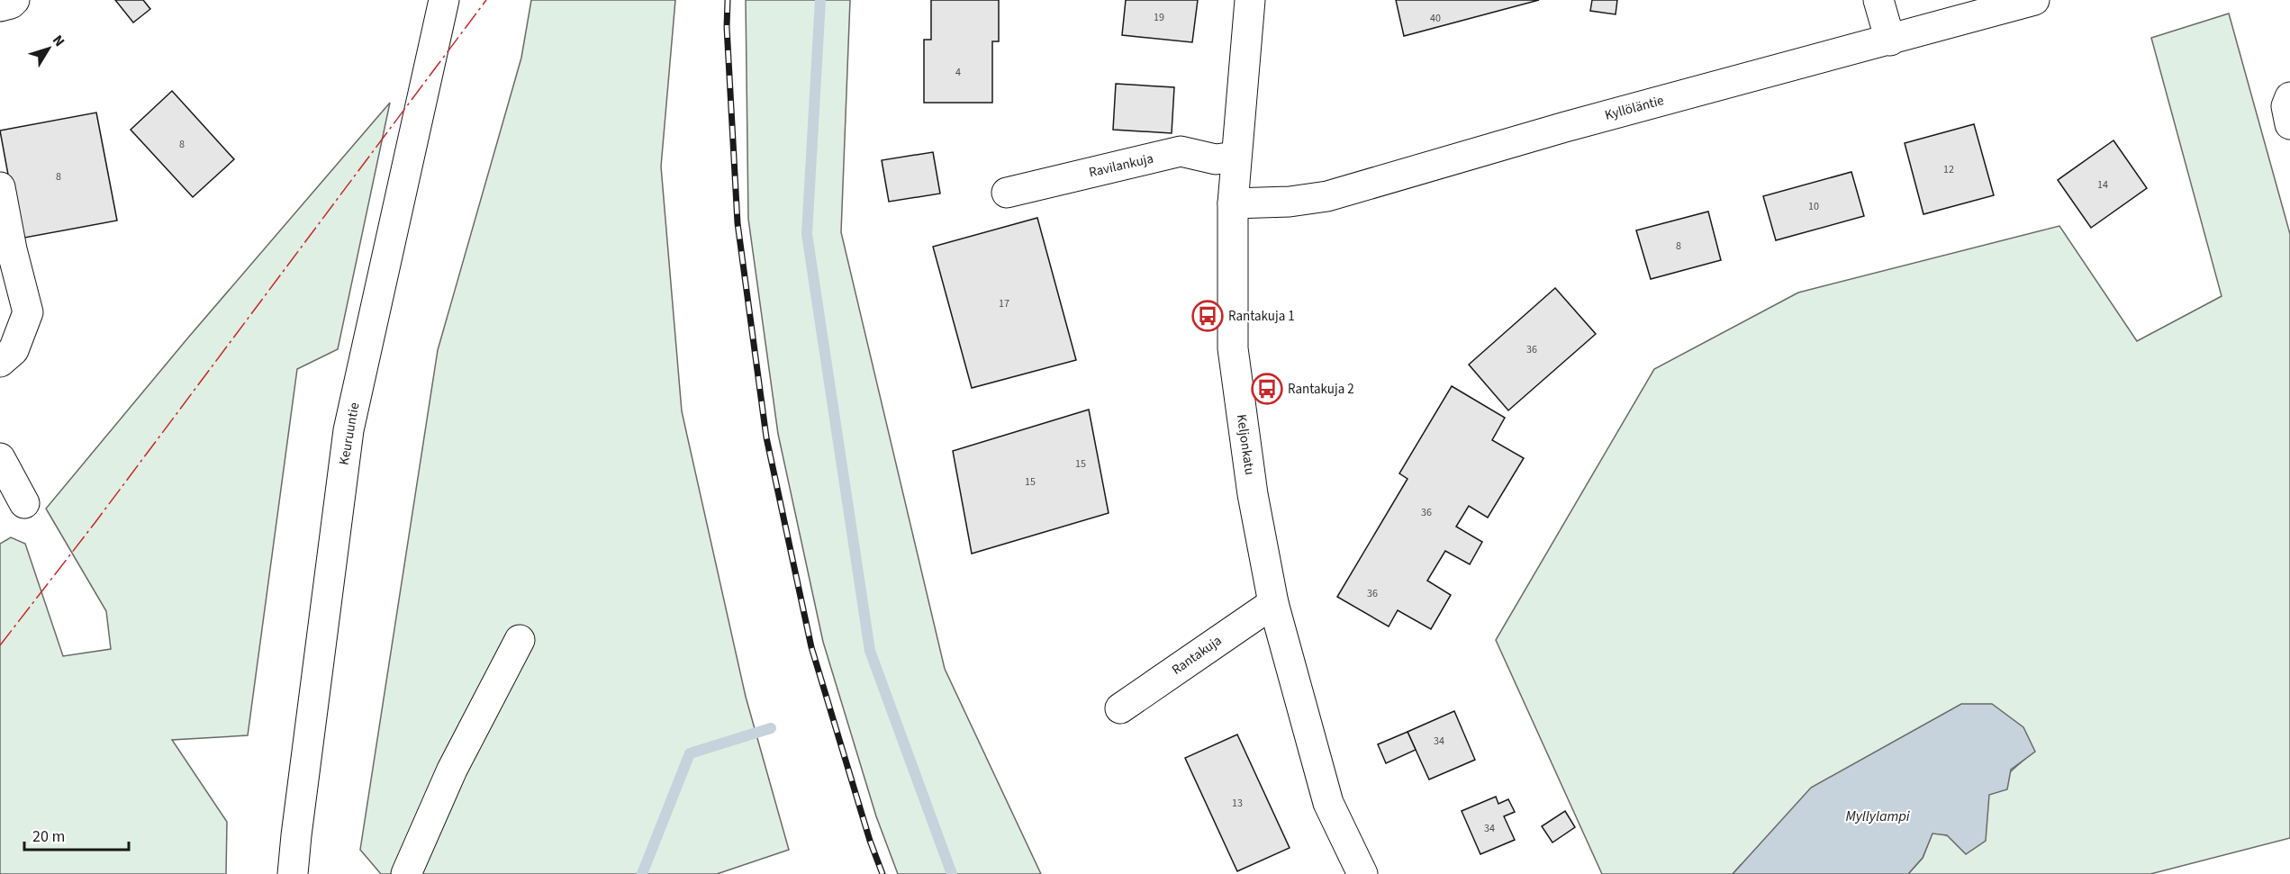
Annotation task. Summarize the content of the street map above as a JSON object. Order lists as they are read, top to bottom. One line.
{"streets":{"main road":["Kyllöläntie","Ravilankuja","Keuruuntie","Keljonkatu","Rantakuja"]},"crossings":[["Kyllöläntie","Keljonkatu"],["Ravilankuja","Keljonkatu"],["Keljonkatu","Rantakuja"]],"water":["Myllylampi"],"places":{"bus stop":["Rantakuja 1","Rantakuja 2"]},"house_numbers":["19","40","4","8","12","8","14","10","8","17","36","15","15","36","36","34","13","34"],"scale_bar":"20 m","north":"top right"}
